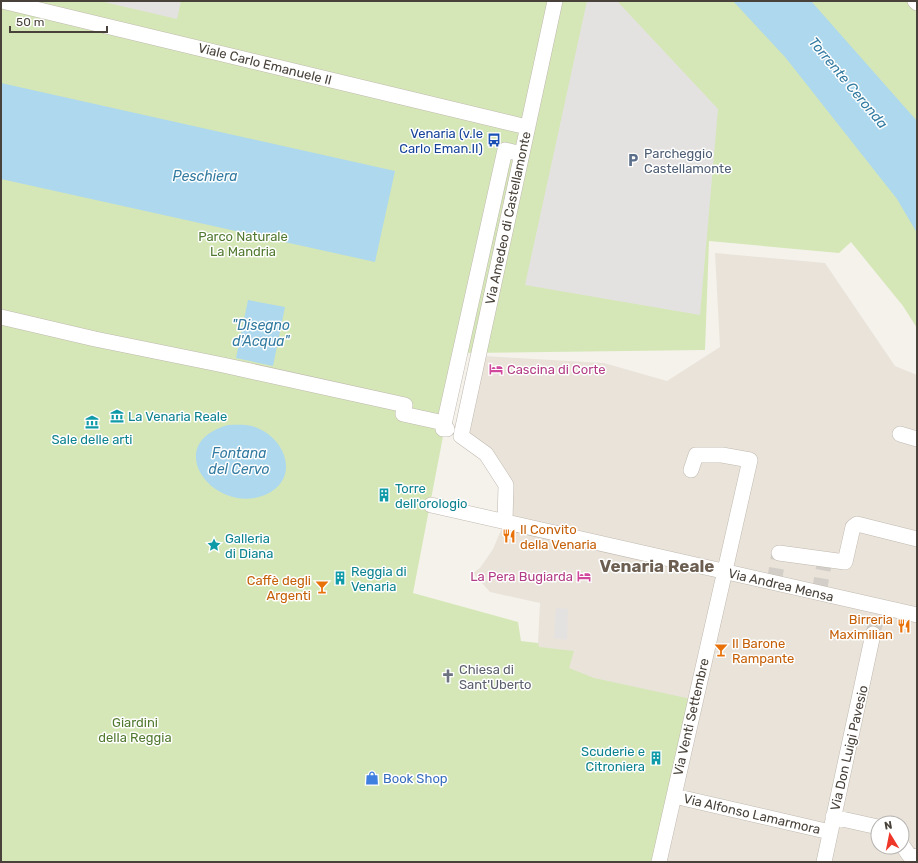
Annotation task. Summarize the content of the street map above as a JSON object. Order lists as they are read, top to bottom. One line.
{"streets":{"street":["Viale Carlo Emanuele II","Via Amedeo di Castellamonte","Via Andrea Mensa","Via Venti Settembre","Via Don Luigi Pavesio","Via Alfonso Lamarmora"]},"crossings":[["Viale Carlo Emanuele II","Via Amedeo di Castellamonte"],["Via Andrea Mensa","Via Venti Settembre"],["Via Venti Settembre","Via Alfonso Lamarmora"],["Via Don Luigi Pavesio","Via Alfonso Lamarmora"]],"districts":["Venaria Reale"],"water":["Torrente Ceronda","Peschiera","\"Disegno d'Acqua\"","Fontana del Cervo"],"parks":["Parco Naturale La Mandria","Giardini della Reggia"],"places":{"bus stop":["Venaria (v.le Carlo Eman.II)"],"parking":["Parcheggio Castellamonte"],"hotel":["Cascina di Corte","La Pera Bugiarda"],"museum":["La Venaria Reale","Sale delle arti"],"building":["Torre dell'orologio","Reggia di Venaria","Scuderie e Citroniera"],"restaurant":["Il Convito della Venaria","Birreria Maximilian"],"place":["Galleria di Diana"],"bar":["Caffè degli Argenti","Il Barone Rampante"],"church":["Chiesa di Sant'Uberto"],"shop":["Book Shop"]},"scale_bar":"50 m","north":"top"}
